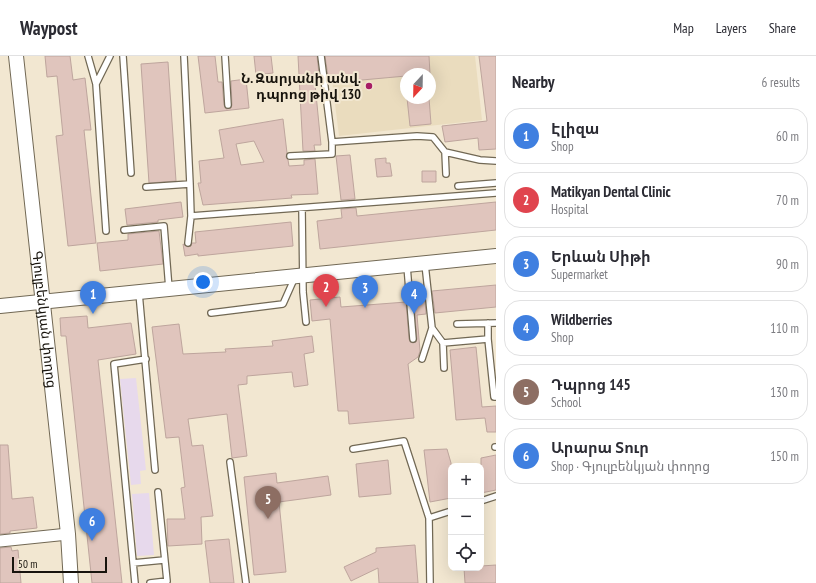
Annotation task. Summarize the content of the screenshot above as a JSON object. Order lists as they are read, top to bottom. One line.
{"streets":{"street":["Գյուլբենկյան փողոց"]},"places":["Ն. Զարյանի անվ. դպրոց թիվ 130"],"scale_bar":"50 m","north":"bottom","page":{"header":"Waypost","nav":["Map","Layers","Share"],"heading":["Nearby","6 results"],"list":[{"mark":"1","name":"Էլիզա","note":"Shop","value":"60 m"},{"mark":"2","name":"Matikyan Dental Clinic","note":"Hospital","value":"70 m"},{"mark":"3","name":"Երևան Սիթի","note":"Supermarket","value":"90 m"},{"mark":"4","name":"Wildberries","note":"Shop","value":"110 m"},{"mark":"5","name":"Դպրոց 145","note":"School","value":"130 m"},{"mark":"6","name":"Արարա Տուր","note":"Shop · Գյուլբենկյան փողոց","value":"150 m"}],"pins":["2","3","1","4","5","6"],"map_buttons":["+","−"],"scale":"50 m"}}
